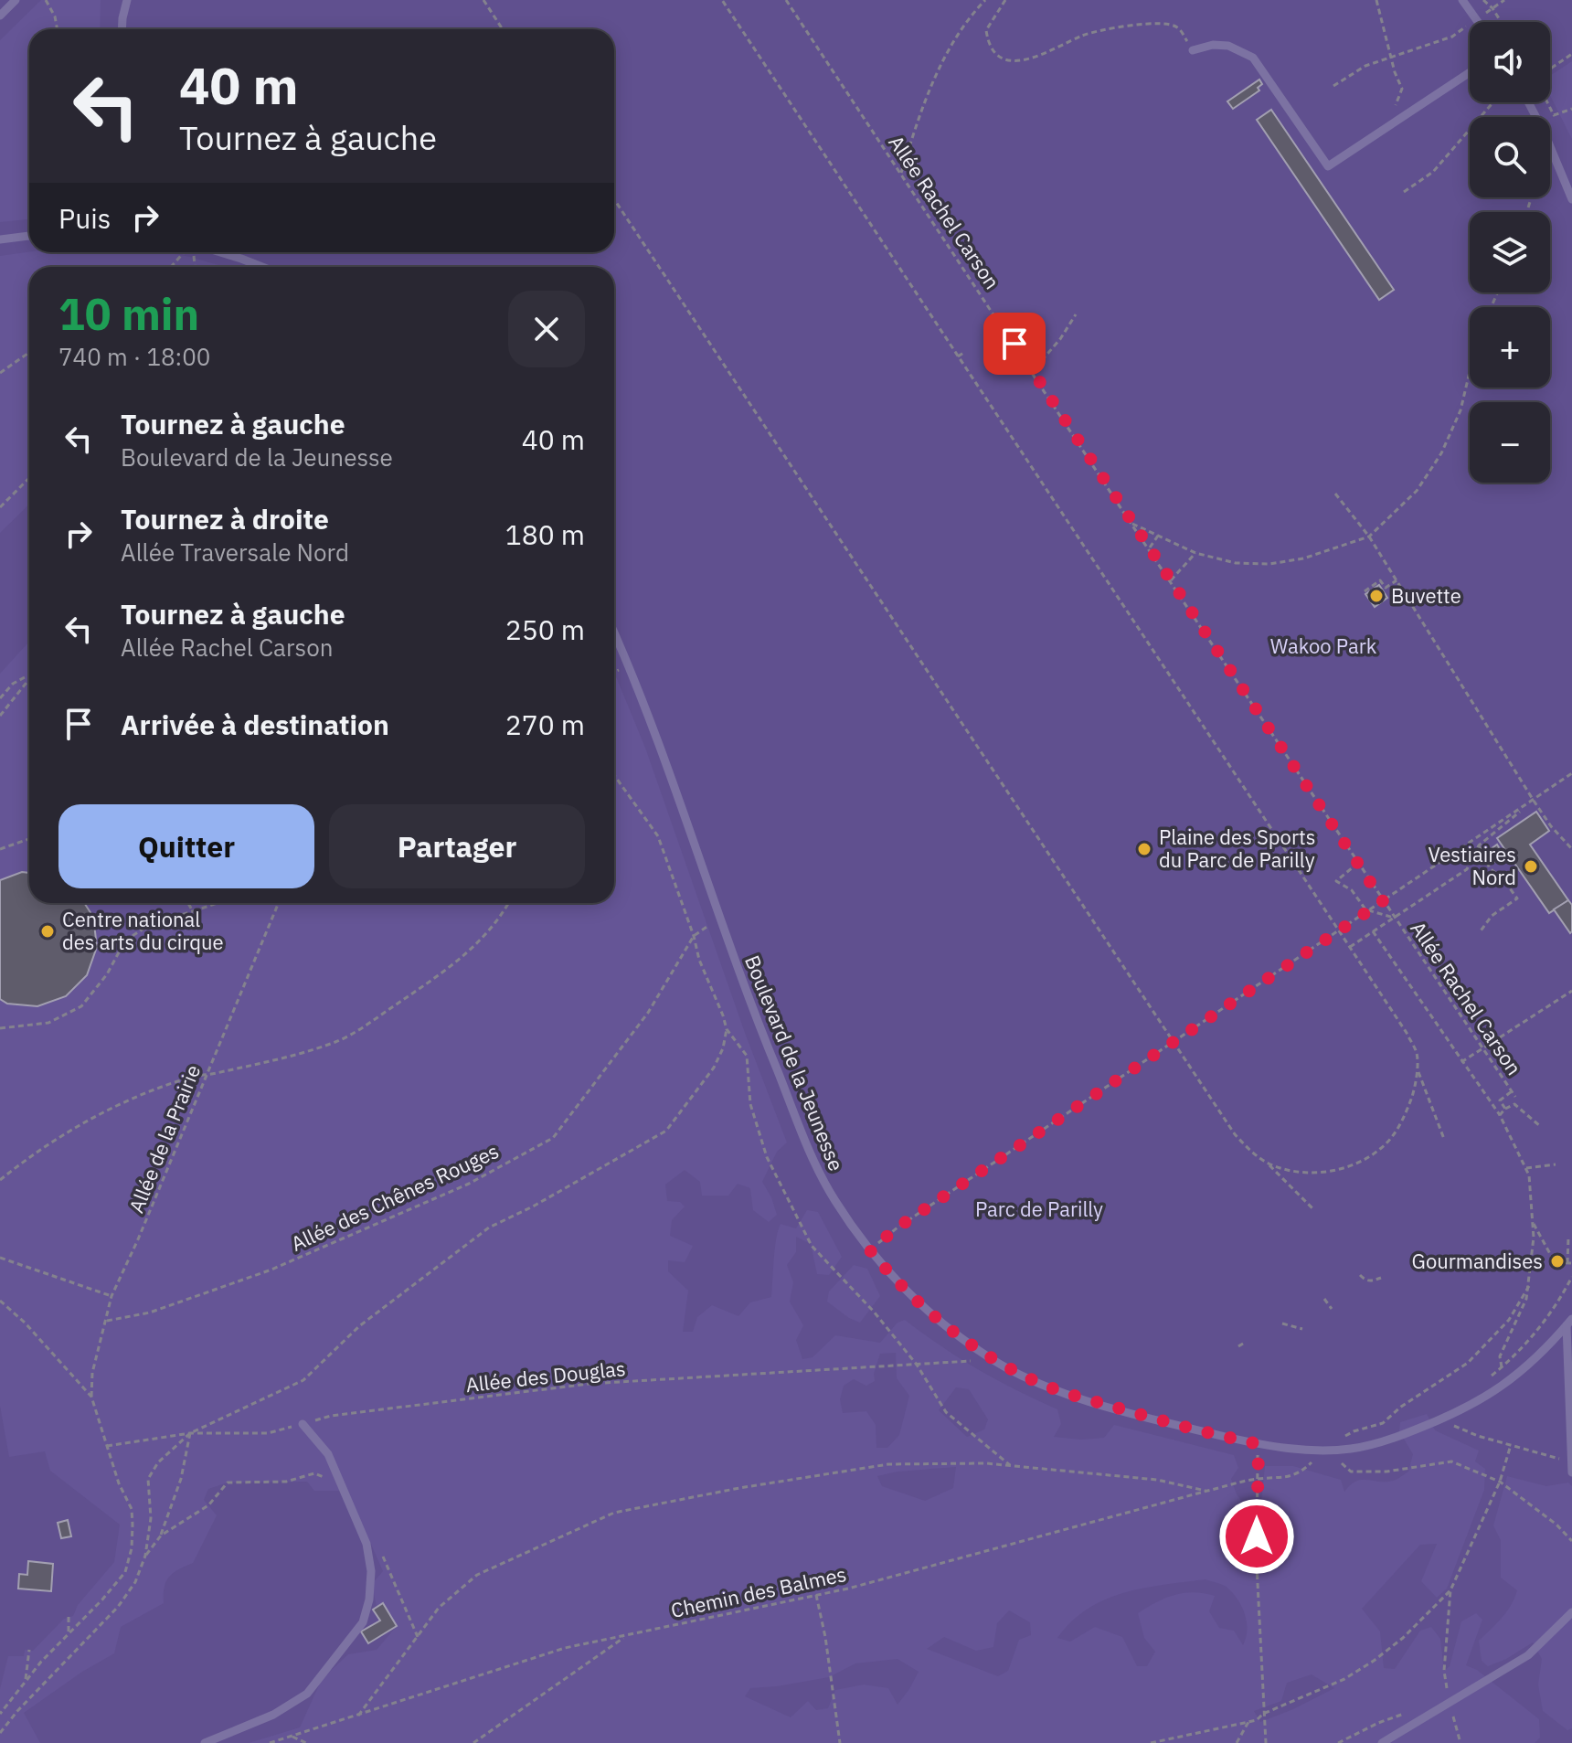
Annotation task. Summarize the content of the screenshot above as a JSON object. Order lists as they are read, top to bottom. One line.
{"streets":{"lane":["Boulevard de la Jeunesse"],"path":["Allée Rachel Carson","Allée de la Prairie","Allée des Chênes Rouges","Allée des Douglas","Chemin des Balmes"]},"crossings":[["Boulevard de la Jeunesse","Allée des Chênes Rouges"],["Boulevard de la Jeunesse","Allée des Douglas"],["Boulevard de la Jeunesse","Chemin des Balmes"],["Allée de la Prairie","Allée des Chênes Rouges"]],"parks":["Wakoo Park","Parc de Parilly"],"places":["Buvette","Plaine des Sports du Parc de Parilly","Vestiaires Nord","Centre national des arts du cirque","Gourmandises"],"page":{"map_buttons":["+","−"],"turn":["40 m","Tournez à gauche"],"then":"Puis","heading":["10 min","740 m · 18:00"],"list":[{"name":"Tournez à gauche","note":"Boulevard de la Jeunesse","value":"40 m"},{"name":"Tournez à droite","note":"Allée Traversale Nord","value":"180 m"},{"name":"Tournez à gauche","note":"Allée Rachel Carson","value":"250 m"},{"name":"Arrivée à destination","value":"270 m"}],"buttons":["Quitter","Partager"]}}
